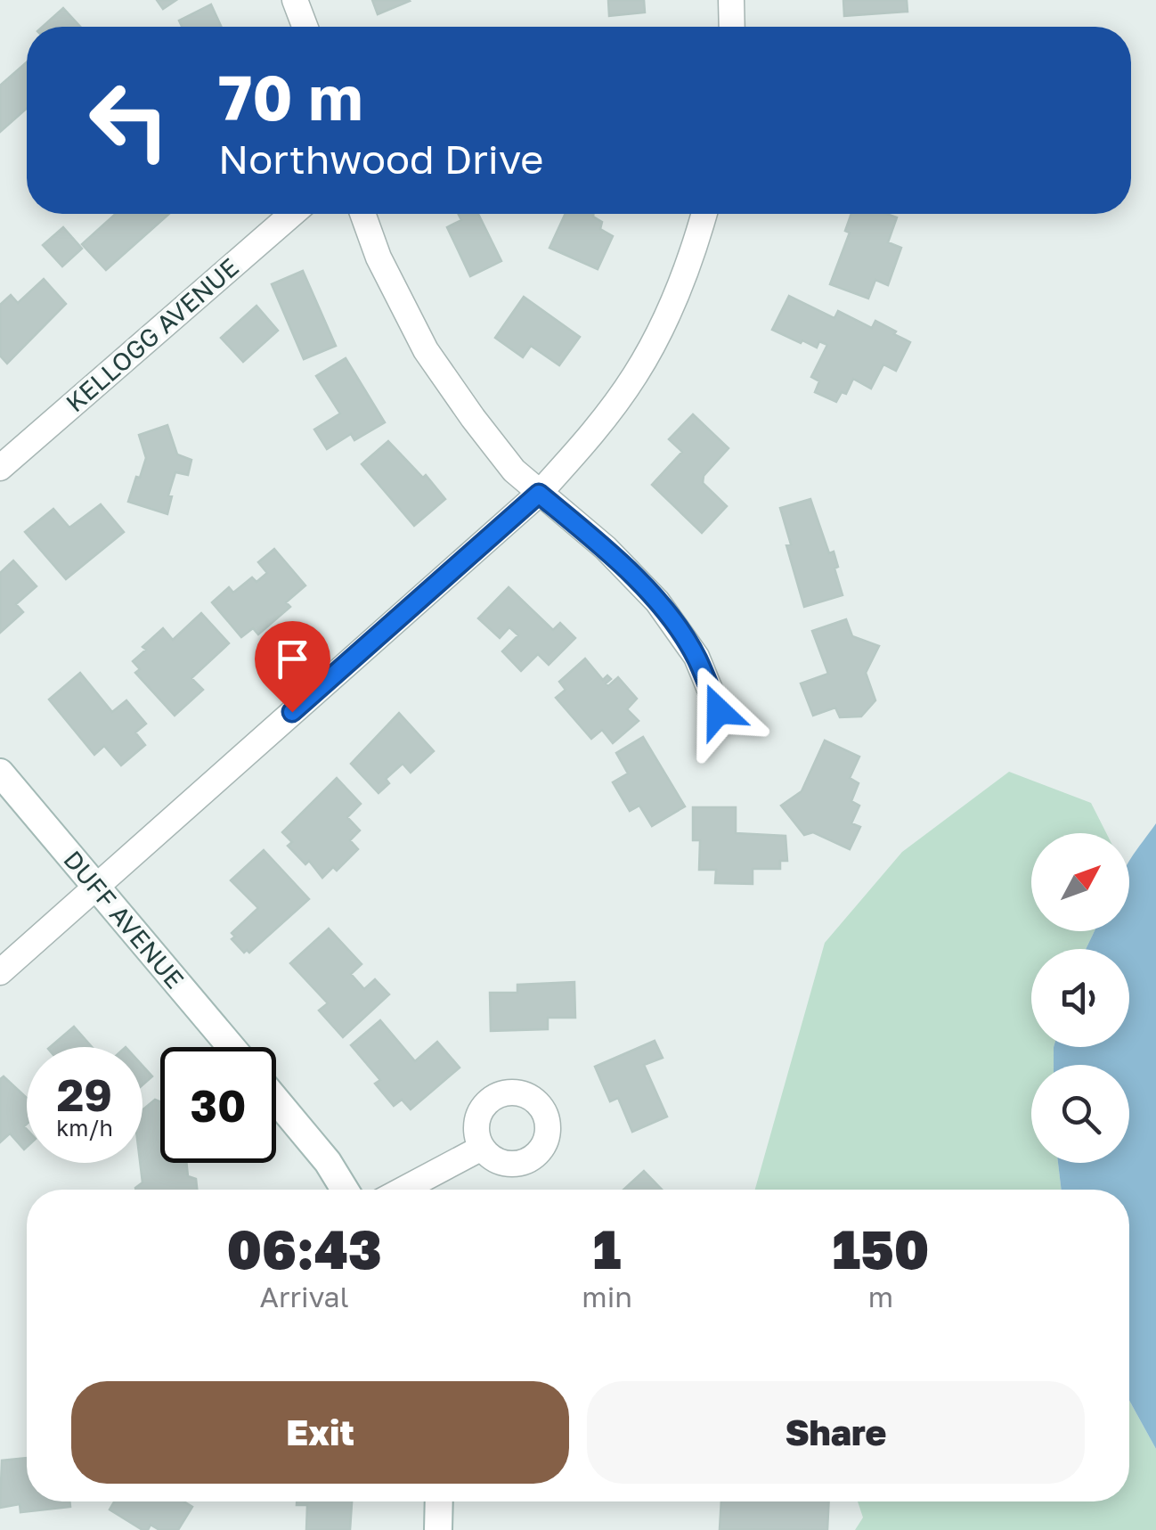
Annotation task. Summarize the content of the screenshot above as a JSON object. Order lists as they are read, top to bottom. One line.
{"streets":{"main road":["DUFF AVENUE"],"street":["KELLOGG AVENUE"]},"north":"top right","page":{"turn":["70 m","Northwood Drive"],"speed":"29 km/h","limit":"30","eta":["06:43","Arrival","1","min","150","m"],"buttons":["Exit","Share"]}}
